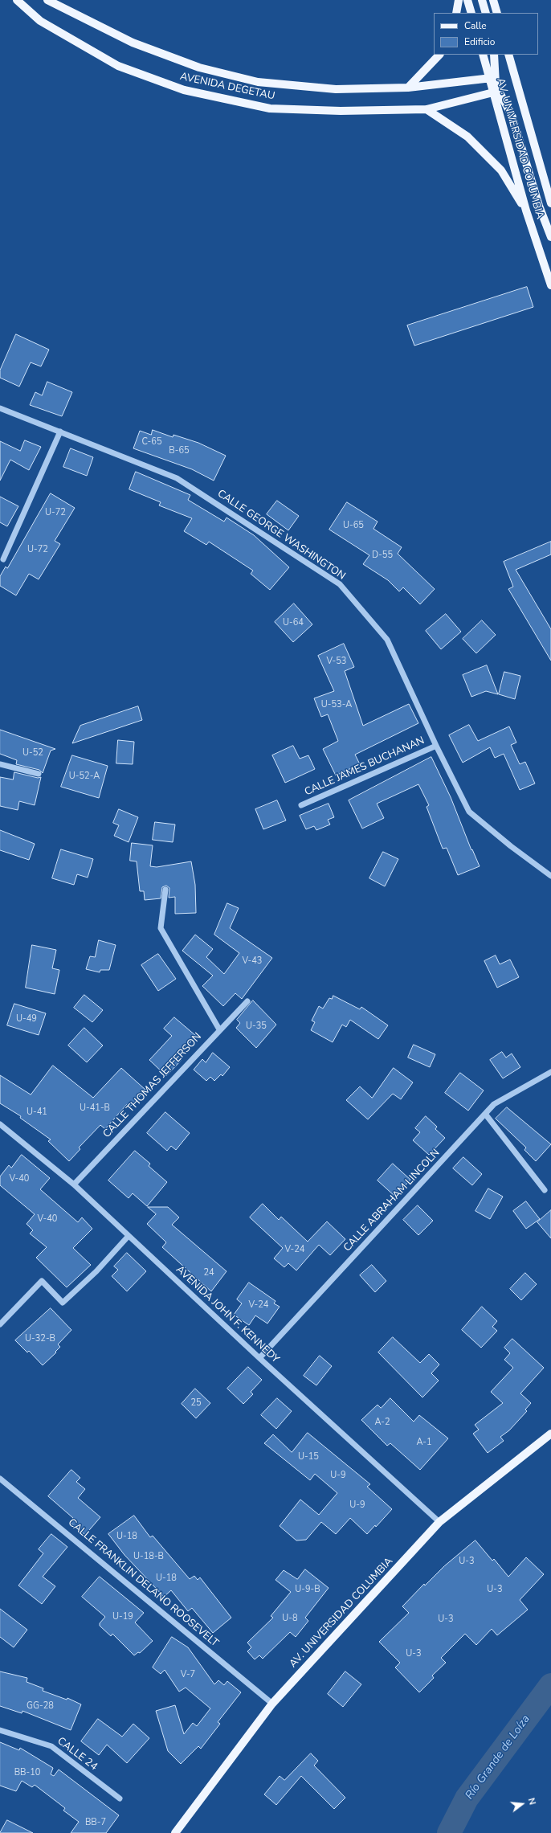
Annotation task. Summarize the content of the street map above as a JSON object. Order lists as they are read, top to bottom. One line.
{"streets":{"main road":["AVENIDA DEGETAU","AV. UNIVERSIDAD COLUMBIA"],"street":["CALLE GEORGE WASHINGTON","CALLE JAMES BUCHANAN","CALLE THOMAS JEFFERSON","CALLE ABRAHAM LINCOLN","AVENIDA JOHN F. KENNEDY","CALLE FRANKLIN DELANO ROOSEVELT","CALLE 24"]},"crossings":[["AVENIDA DEGETAU","AV. UNIVERSIDAD COLUMBIA"],["AV. UNIVERSIDAD COLUMBIA","AVENIDA JOHN F. KENNEDY"],["AV. UNIVERSIDAD COLUMBIA","CALLE FRANKLIN DELANO ROOSEVELT"],["CALLE GEORGE WASHINGTON","CALLE JAMES BUCHANAN"],["CALLE THOMAS JEFFERSON","AVENIDA JOHN F. KENNEDY"],["CALLE ABRAHAM LINCOLN","AVENIDA JOHN F. KENNEDY"]],"water":["Río Grande de Loíza"],"house_numbers":["C-65","B-65","U-72","U-65","U-72","D-55","U-64","V-53","U-53-A","U-52","U-52-A","V-43","U-49","U-35","U-41-B","U-41","V-40","V-40","V-24","24","V-24","U-32-B","25","A-2","A-1","U-15","U-9","U-9","U-18","U-18-B","U-3","U-18","U-9-B","U-3","U-19","U-8","U-3","U-3","V-7","GG-28","BB-10","BB-7"],"legend":["Calle","Edificio"],"north":"right"}
